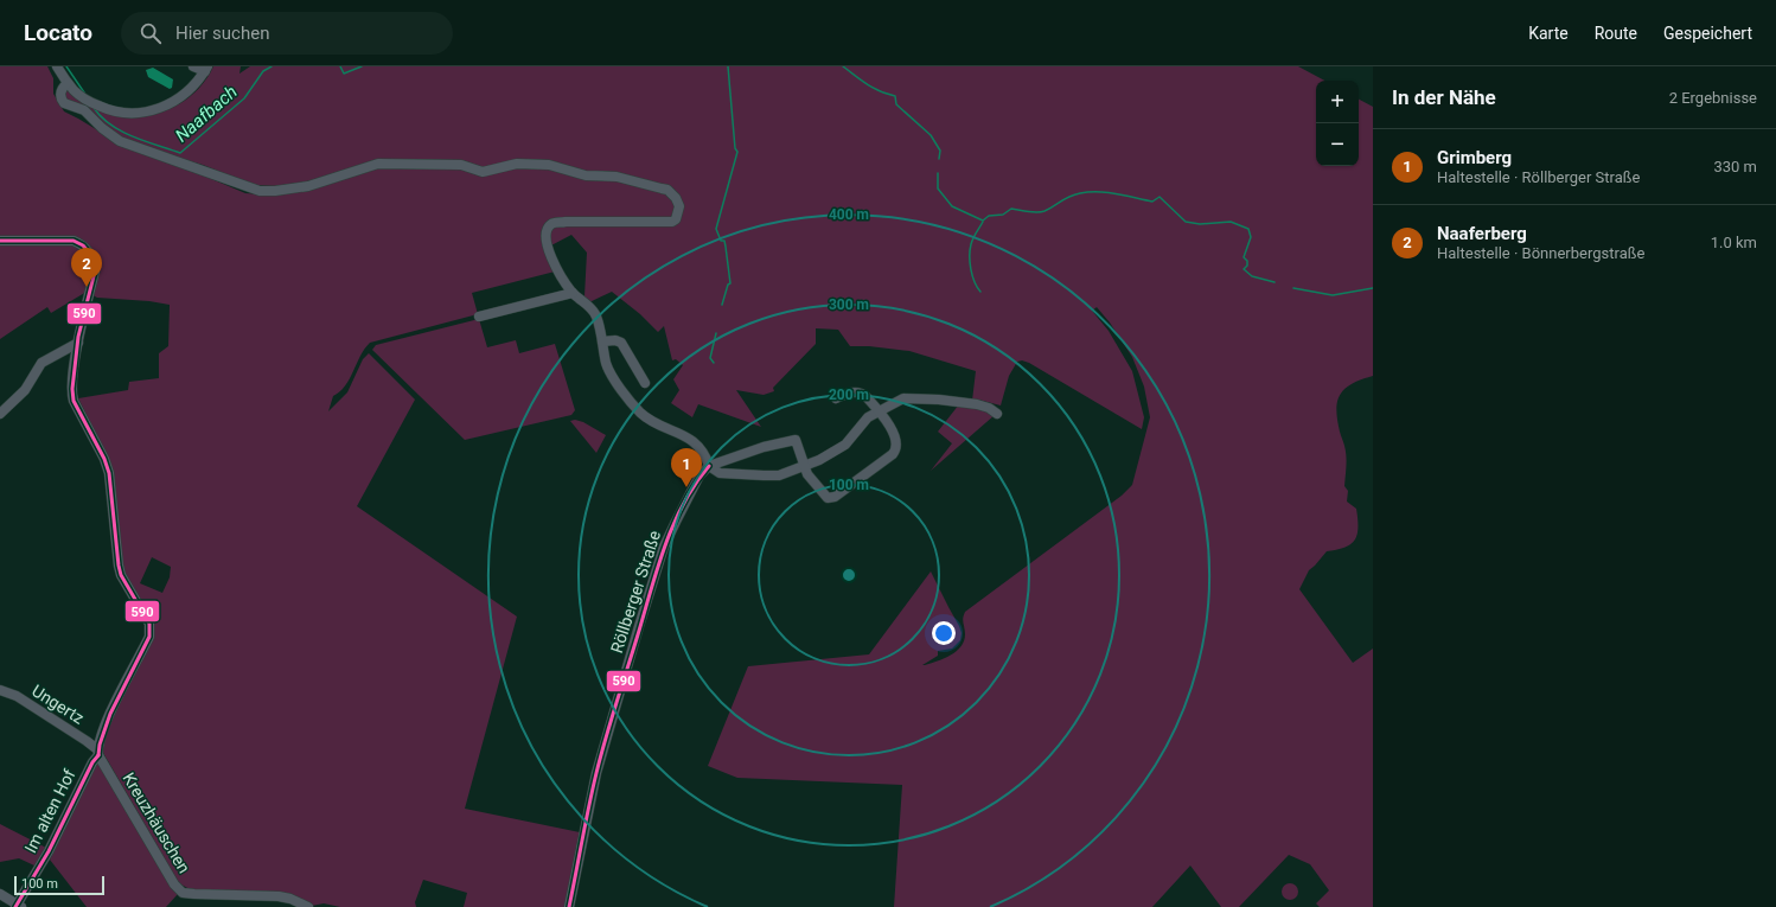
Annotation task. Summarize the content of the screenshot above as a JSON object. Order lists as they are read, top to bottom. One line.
{"streets":{"street":["Röllberger Straße","Ungertz","Im alten Hof","Kreuzhäuschen"]},"crossings":[["Ungertz","Im alten Hof"],["Ungertz","Kreuzhäuschen"],["Im alten Hof","Kreuzhäuschen"]],"water":["Naafbach"],"lines":["transit line 590"],"scale_bar":"100 m","page":{"header":"Locato","search":"Hier suchen","nav":["Karte","Route","Gespeichert"],"heading":["In der Nähe","2 Ergebnisse"],"map_buttons":["+","−"],"list":[{"mark":"1","name":"Grimberg","note":"Haltestelle · Röllberger Straße","value":"330 m"},{"mark":"2","name":"Naaferberg","note":"Haltestelle · Bönnerbergstraße","value":"1.0 km"}],"pins":["2","1"],"scale":"100 m"},"rings":["400 m","300 m","200 m","100 m"]}
